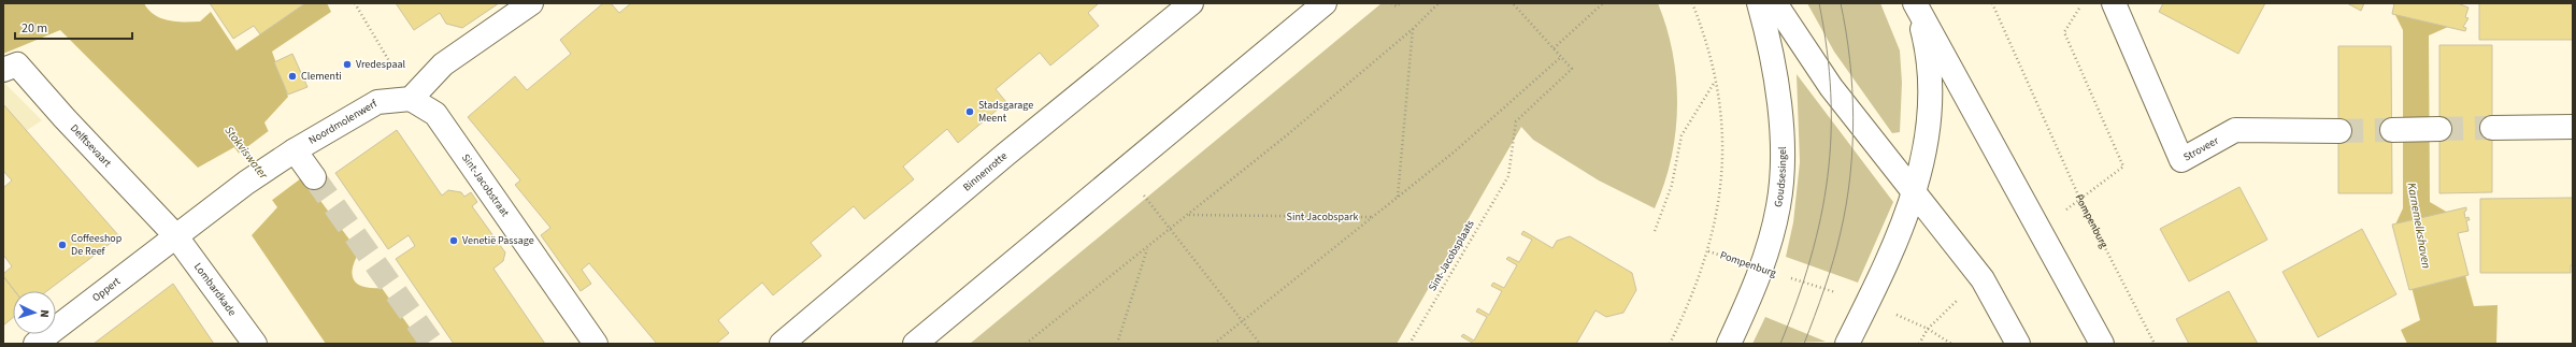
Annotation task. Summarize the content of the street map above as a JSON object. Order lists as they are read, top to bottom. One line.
{"streets":{"street":["Noordmolenwerf","Delftsevaart","Stroveer","Binnenrotte","Goudsesingel","Sint-Jacobstraat","Oppert","Lombardkade"],"path":["Pompenburg","Sint-Jacobsplaats"]},"crossings":[["Noordmolenwerf","Delftsevaart"],["Noordmolenwerf","Sint-Jacobstraat"],["Noordmolenwerf","Oppert"],["Noordmolenwerf","Lombardkade"],["Delftsevaart","Oppert"],["Delftsevaart","Lombardkade"],["Goudsesingel","Pompenburg"],["Oppert","Lombardkade"]],"water":["Stokviswater","Karnemelkshaven"],"parks":["Sint Jacobspark"],"places":["Vredespaal","Clementi","Stadsgarage Meent","Venetië Passage","Coffeeshop De Reef"],"scale_bar":"20 m","north":"right"}
